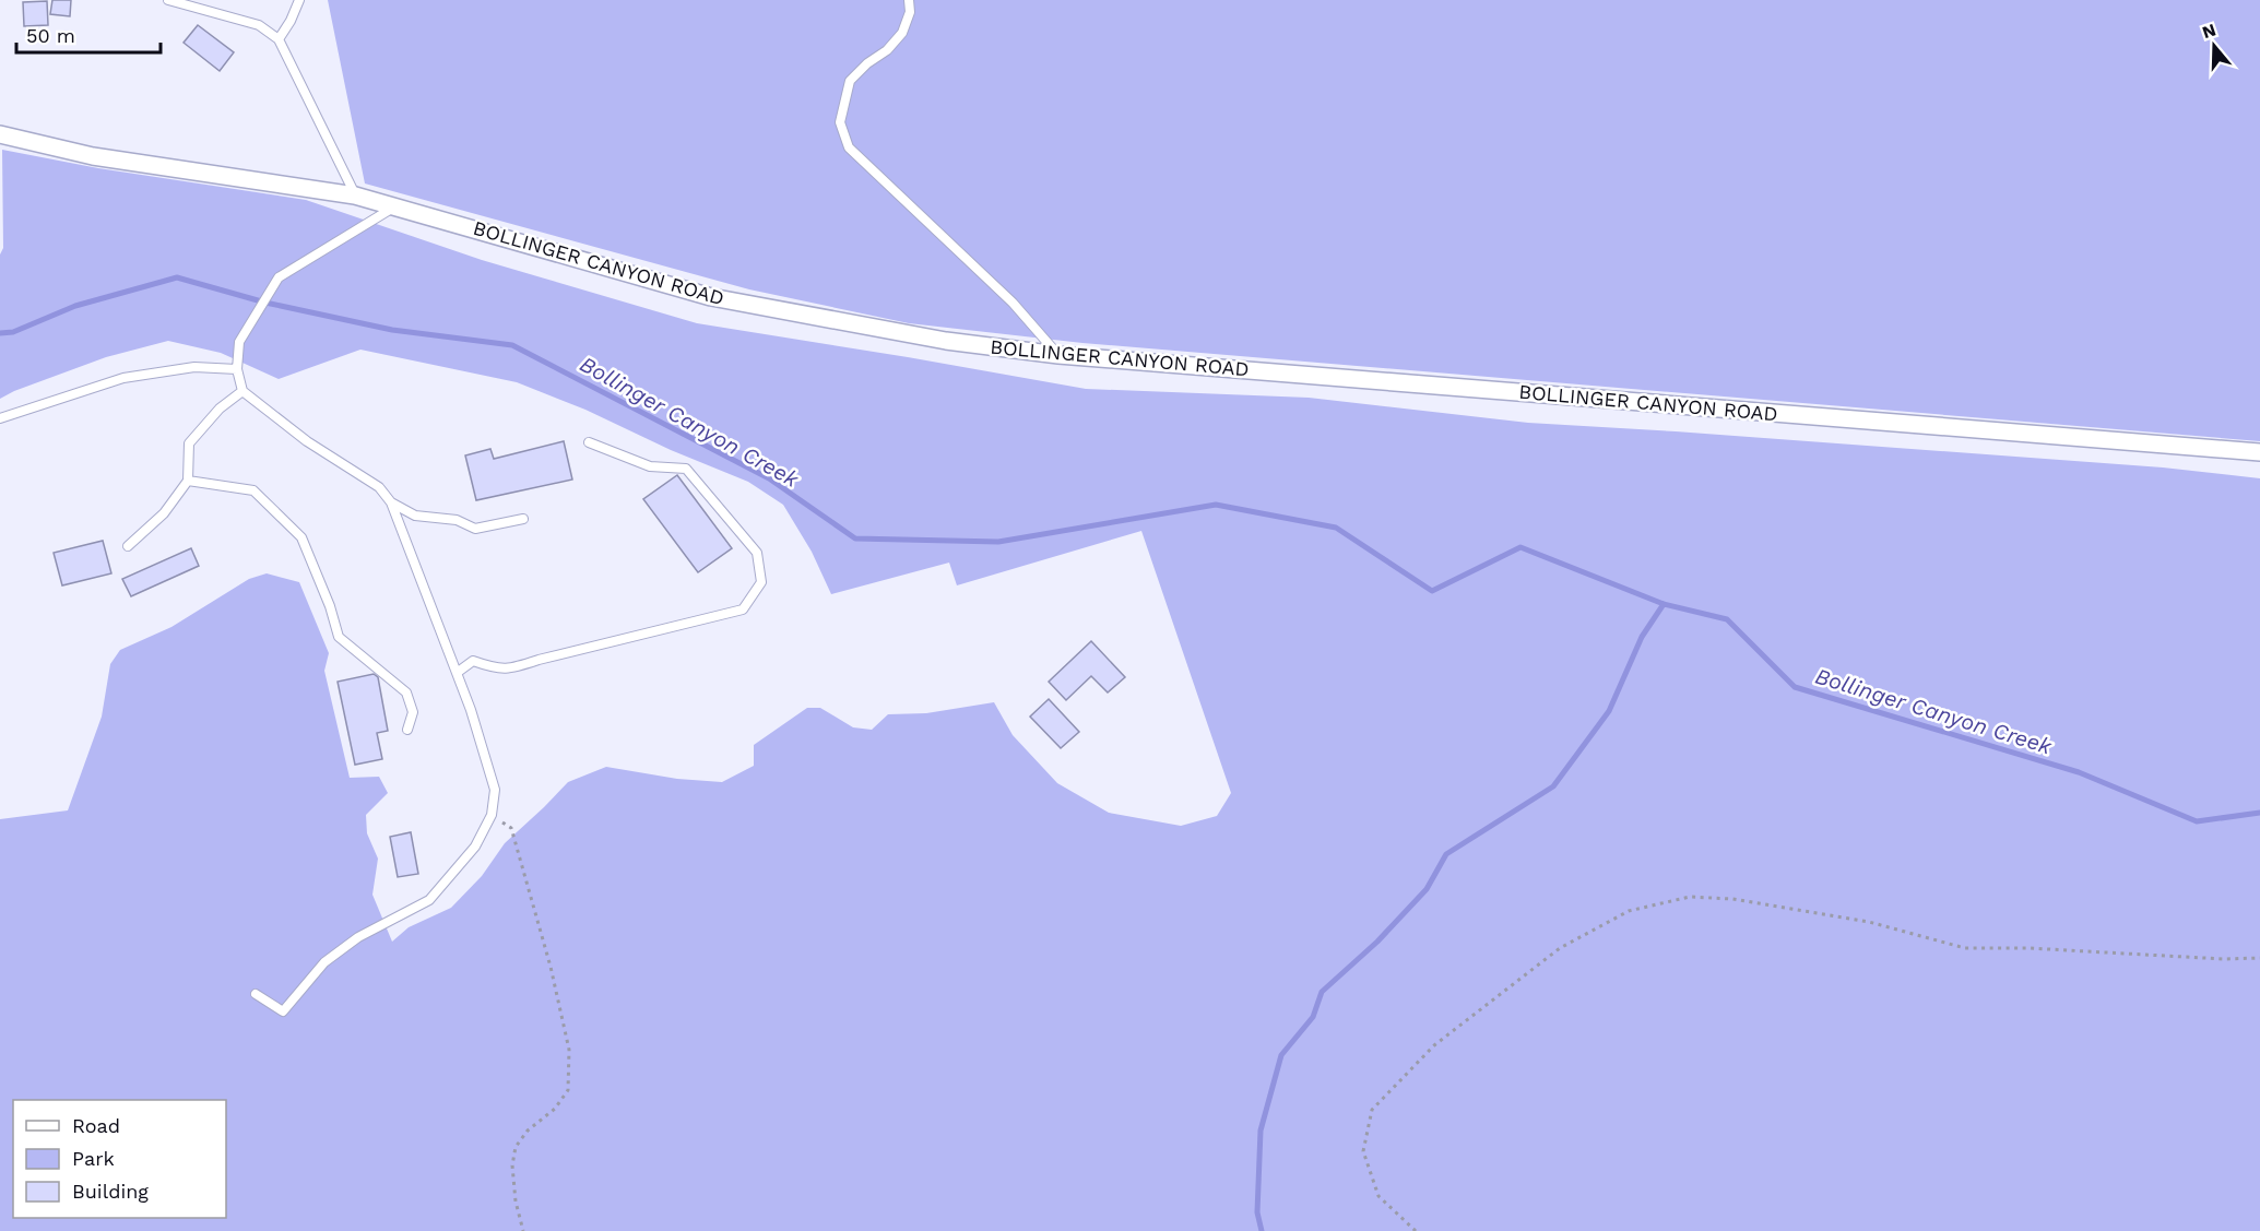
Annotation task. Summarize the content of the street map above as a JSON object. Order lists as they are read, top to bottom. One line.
{"streets":{"street":["BOLLINGER CANYON ROAD"]},"water":["Bollinger Canyon Creek"],"legend":["Road","Park","Building"],"scale_bar":"50 m","north":"top"}
